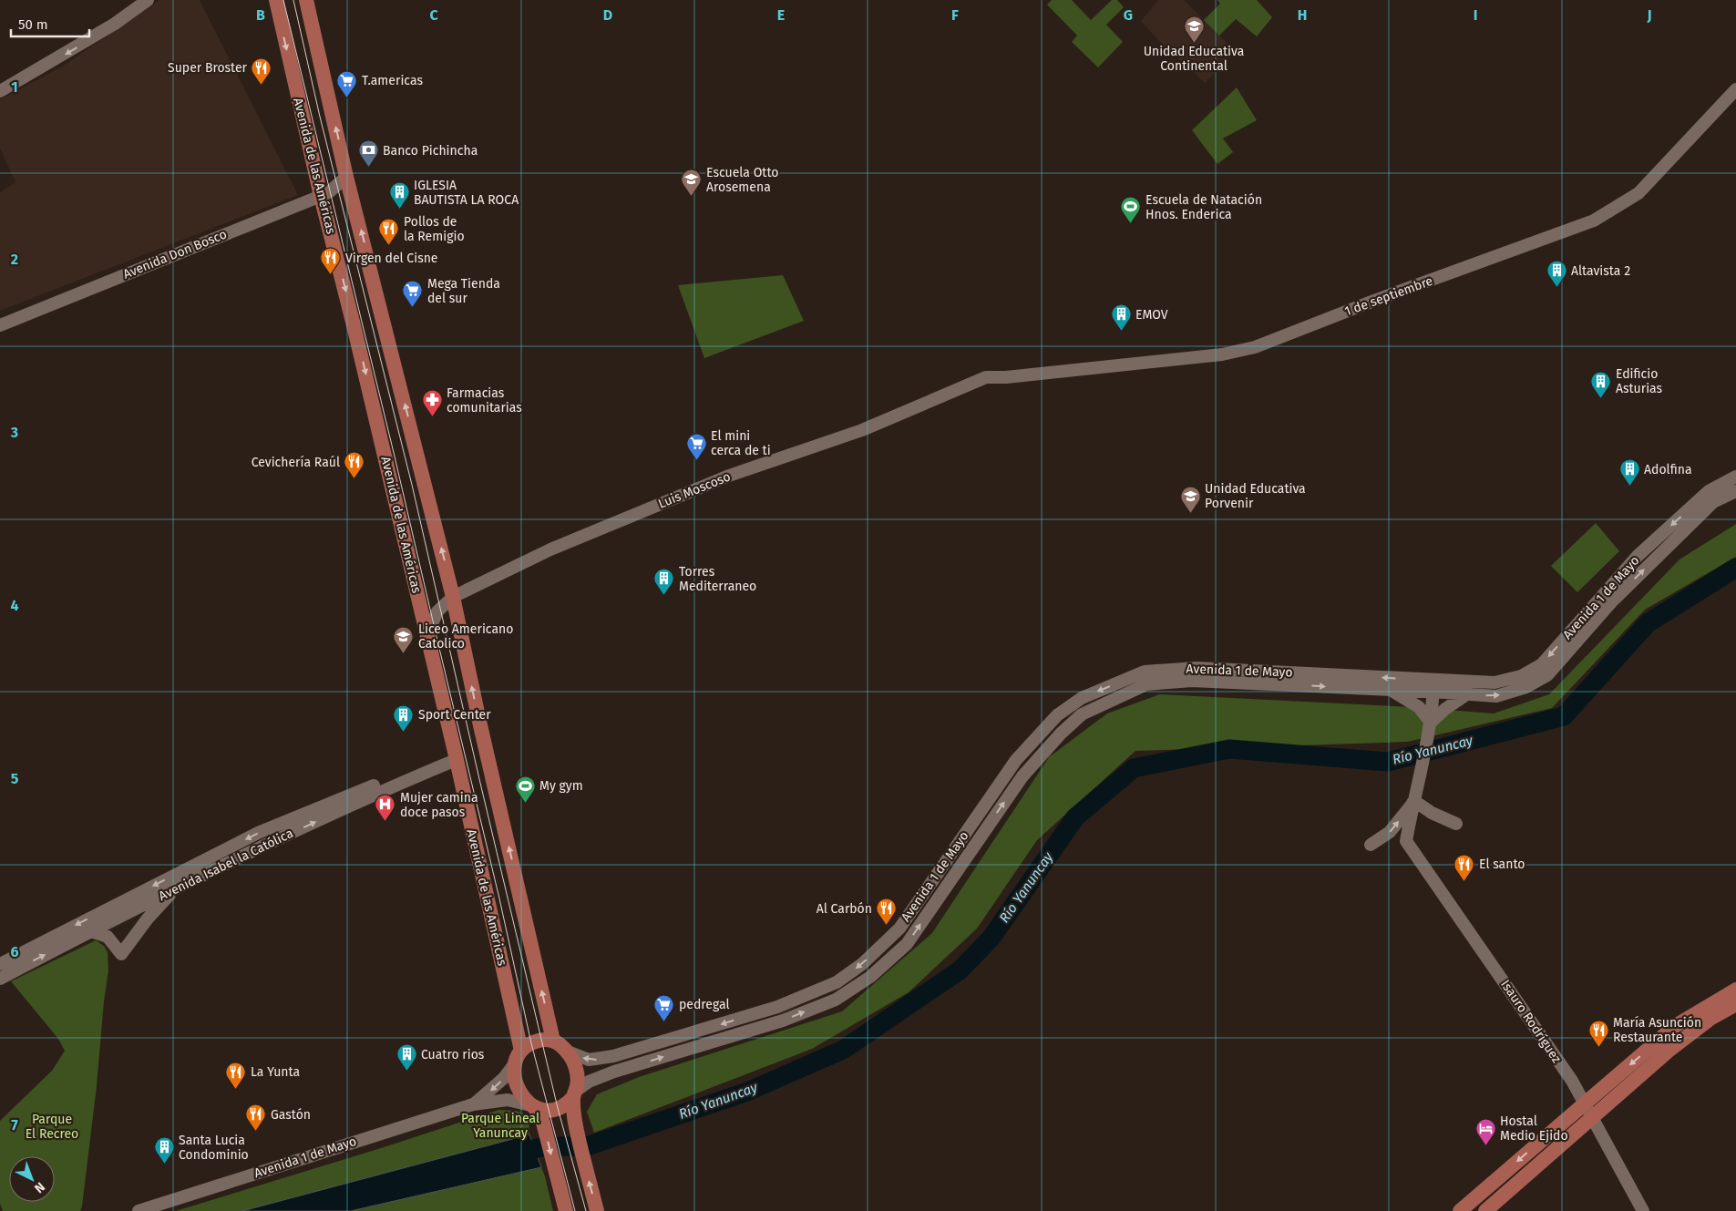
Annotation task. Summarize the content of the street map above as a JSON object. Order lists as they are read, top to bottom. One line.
{"streets":{"main road":["Avenida de las Américas","Avenida Don Bosco","1 de septiembre","Luis Moscoso","Avenida 1 de Mayo","Avenida Isabel la Católica","Isauro Rodríguez"]},"crossings":[["Avenida de las Américas","Avenida Don Bosco"],["Avenida de las Américas","Luis Moscoso"],["Avenida de las Américas","Avenida 1 de Mayo"],["Avenida de las Américas","Avenida Isabel la Católica"],["1 de septiembre","Luis Moscoso"]],"water":["Río Yanuncay"],"parks":["Parque Lineal Yanuncay","Parque El Recreo"],"places":{"school or university":["Unidad Educativa Continental","Escuela Otto Arosemena","Unidad Educativa Porvenir","Liceo Americano Catolico"],"restaurant":["Super Broster","Pollos de la Remigio","Virgen del Cisne","Cevichería Raúl","El santo","Al Carbón","María Asunción Restaurante","La Yunta","Gastón"],"supermarket":["T.americas","Mega Tienda del sur","El mini cerca de ti","pedregal"],"bank":["Banco Pichincha"],"building":["IGLESIA BAUTISTA LA ROCA","Altavista 2","EMOV","Edificio Asturias","Adolfina","Torres Mediterraneo","Sport Center","Cuatro rios","Santa Lucia Condominio"],"sports":["Escuela de Natación Hnos. Enderica","My gym"],"pharmacy":["Farmacias comunitarias"],"hospital":["Mujer camina doce pasos"],"hotel":["Hostal Medio Ejido"]},"scale_bar":"50 m","north":"bottom right","grid":{"columns":["B","C","D","E","F","G","H","I","J"],"rows":["1","2","3","4","5","6","7"]}}
